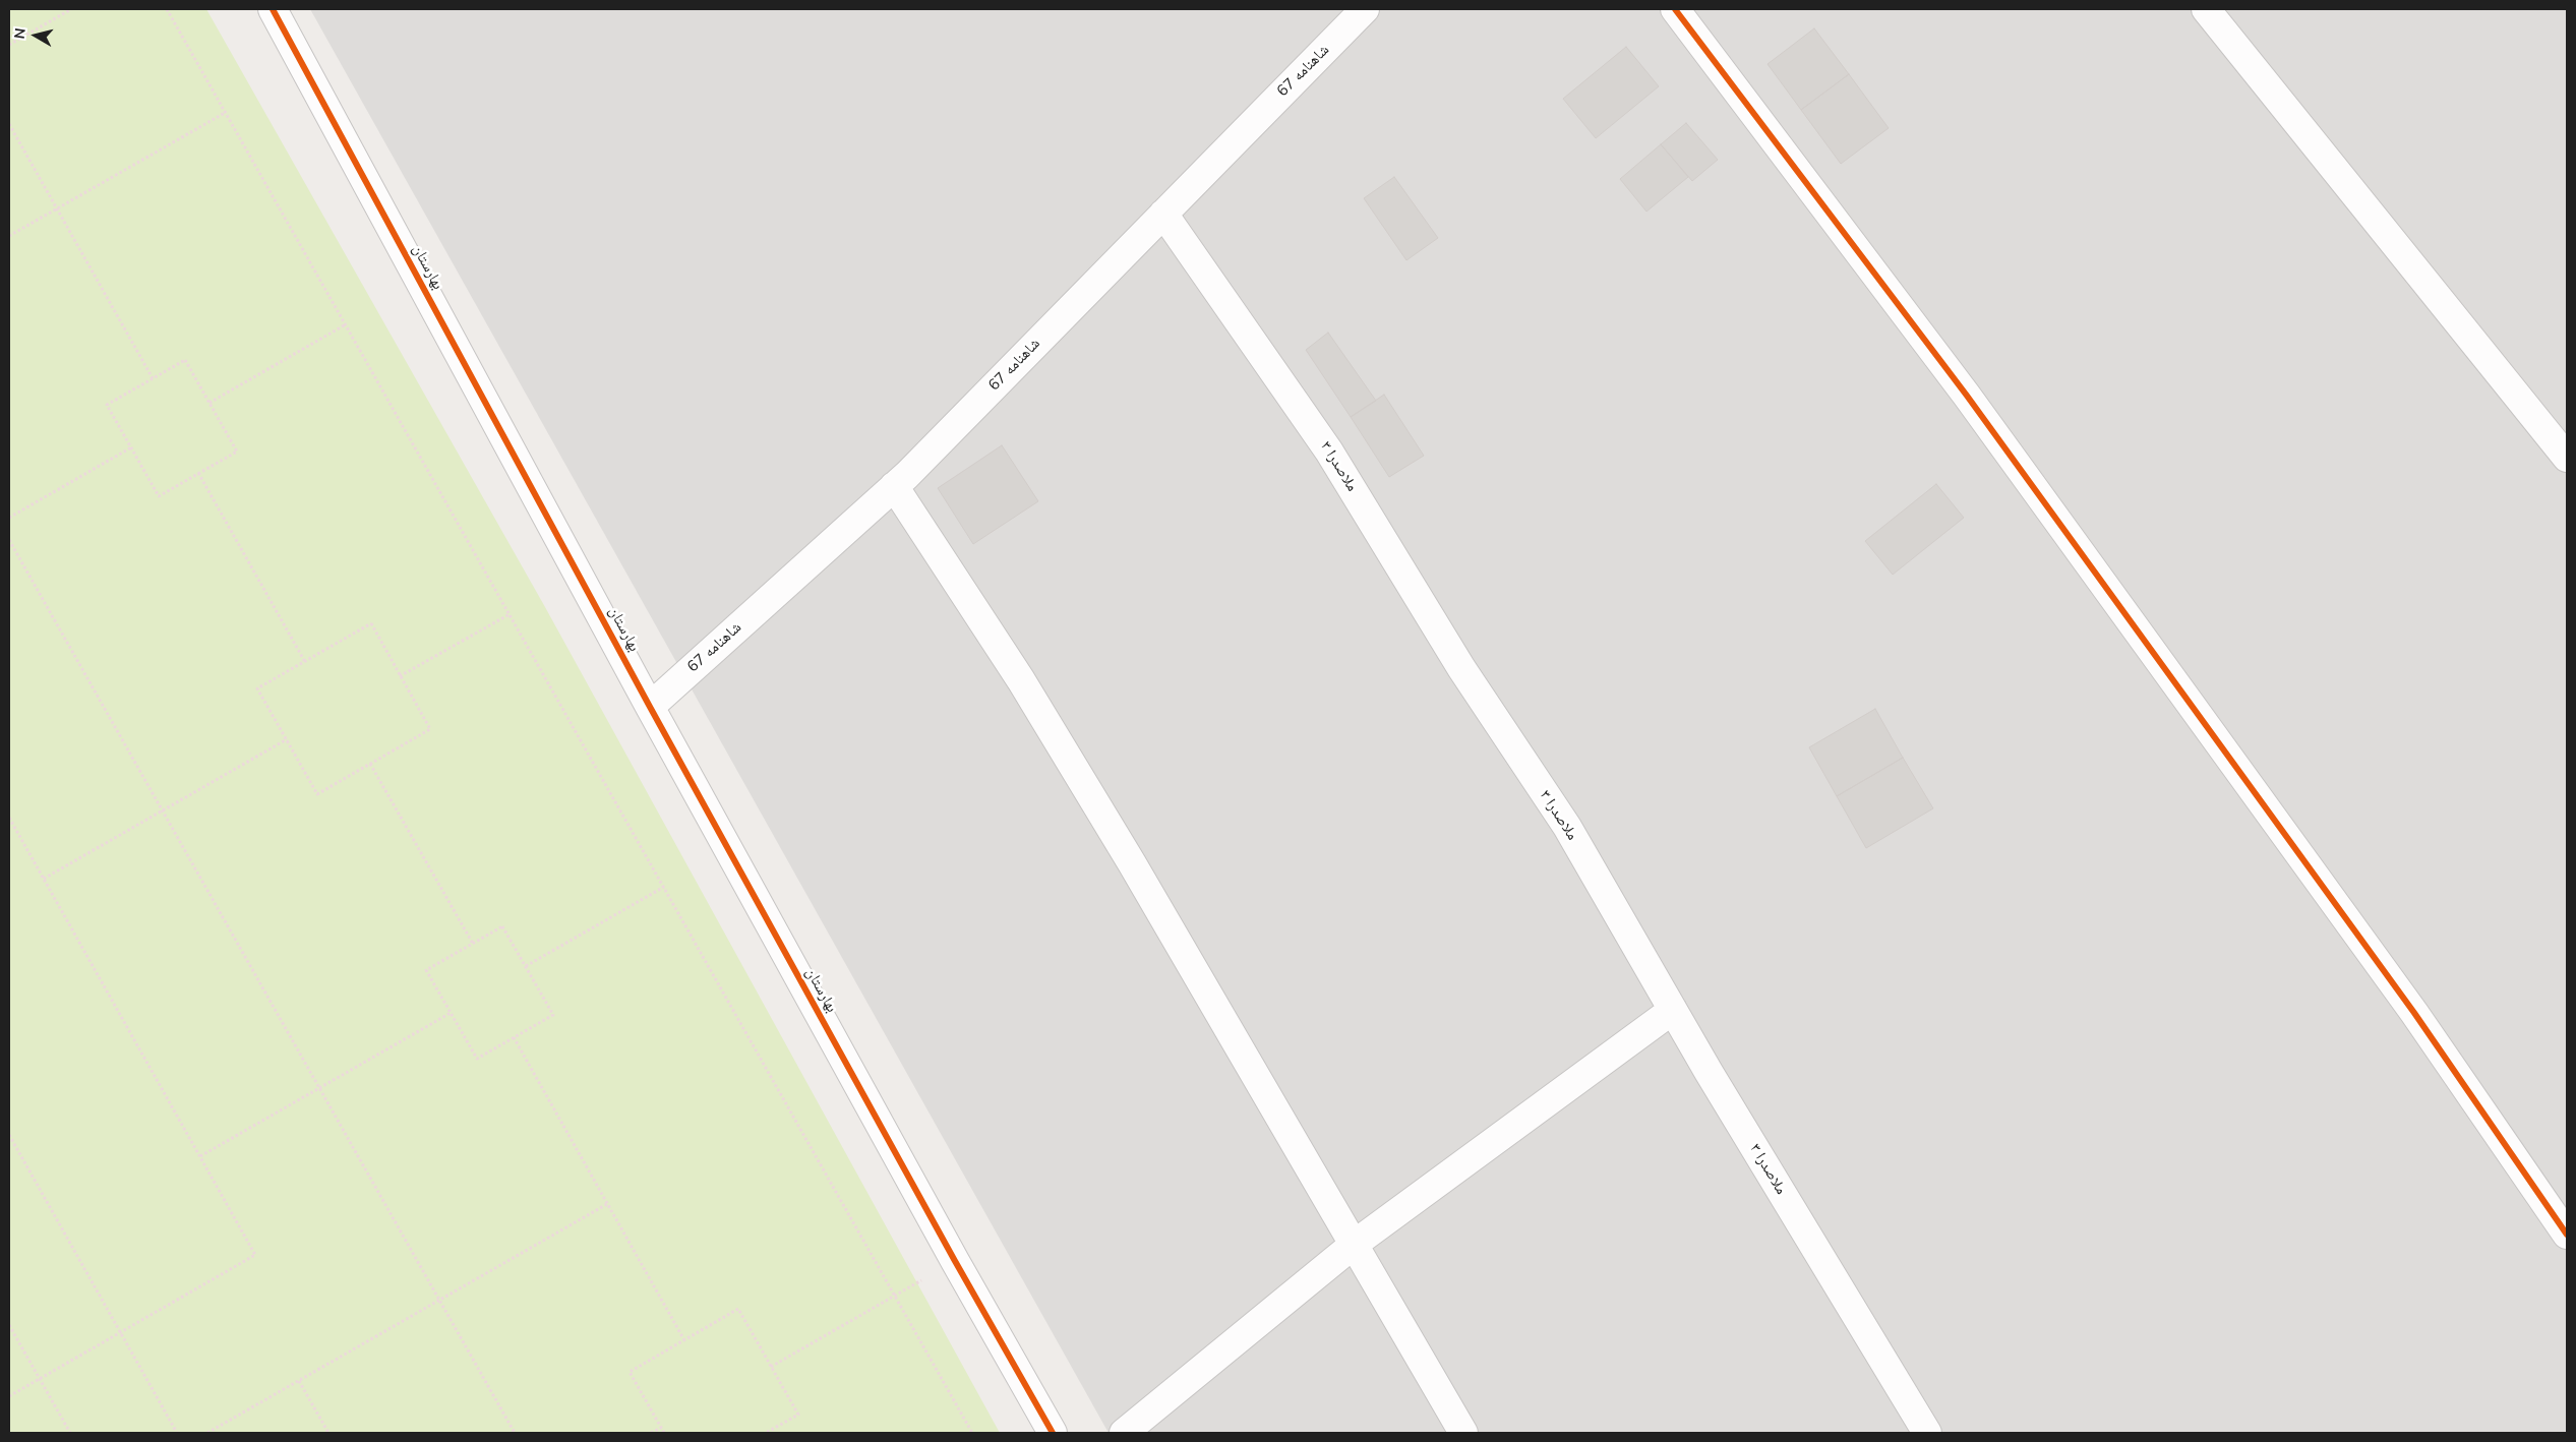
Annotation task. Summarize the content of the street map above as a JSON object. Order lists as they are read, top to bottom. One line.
{"streets":{"street":["شاهنامه 67","بهارستان","ملاصدرا ۳"]},"crossings":[["شاهنامه 67","بهارستان"],["شاهنامه 67","ملاصدرا ۳"]],"north":"left"}
